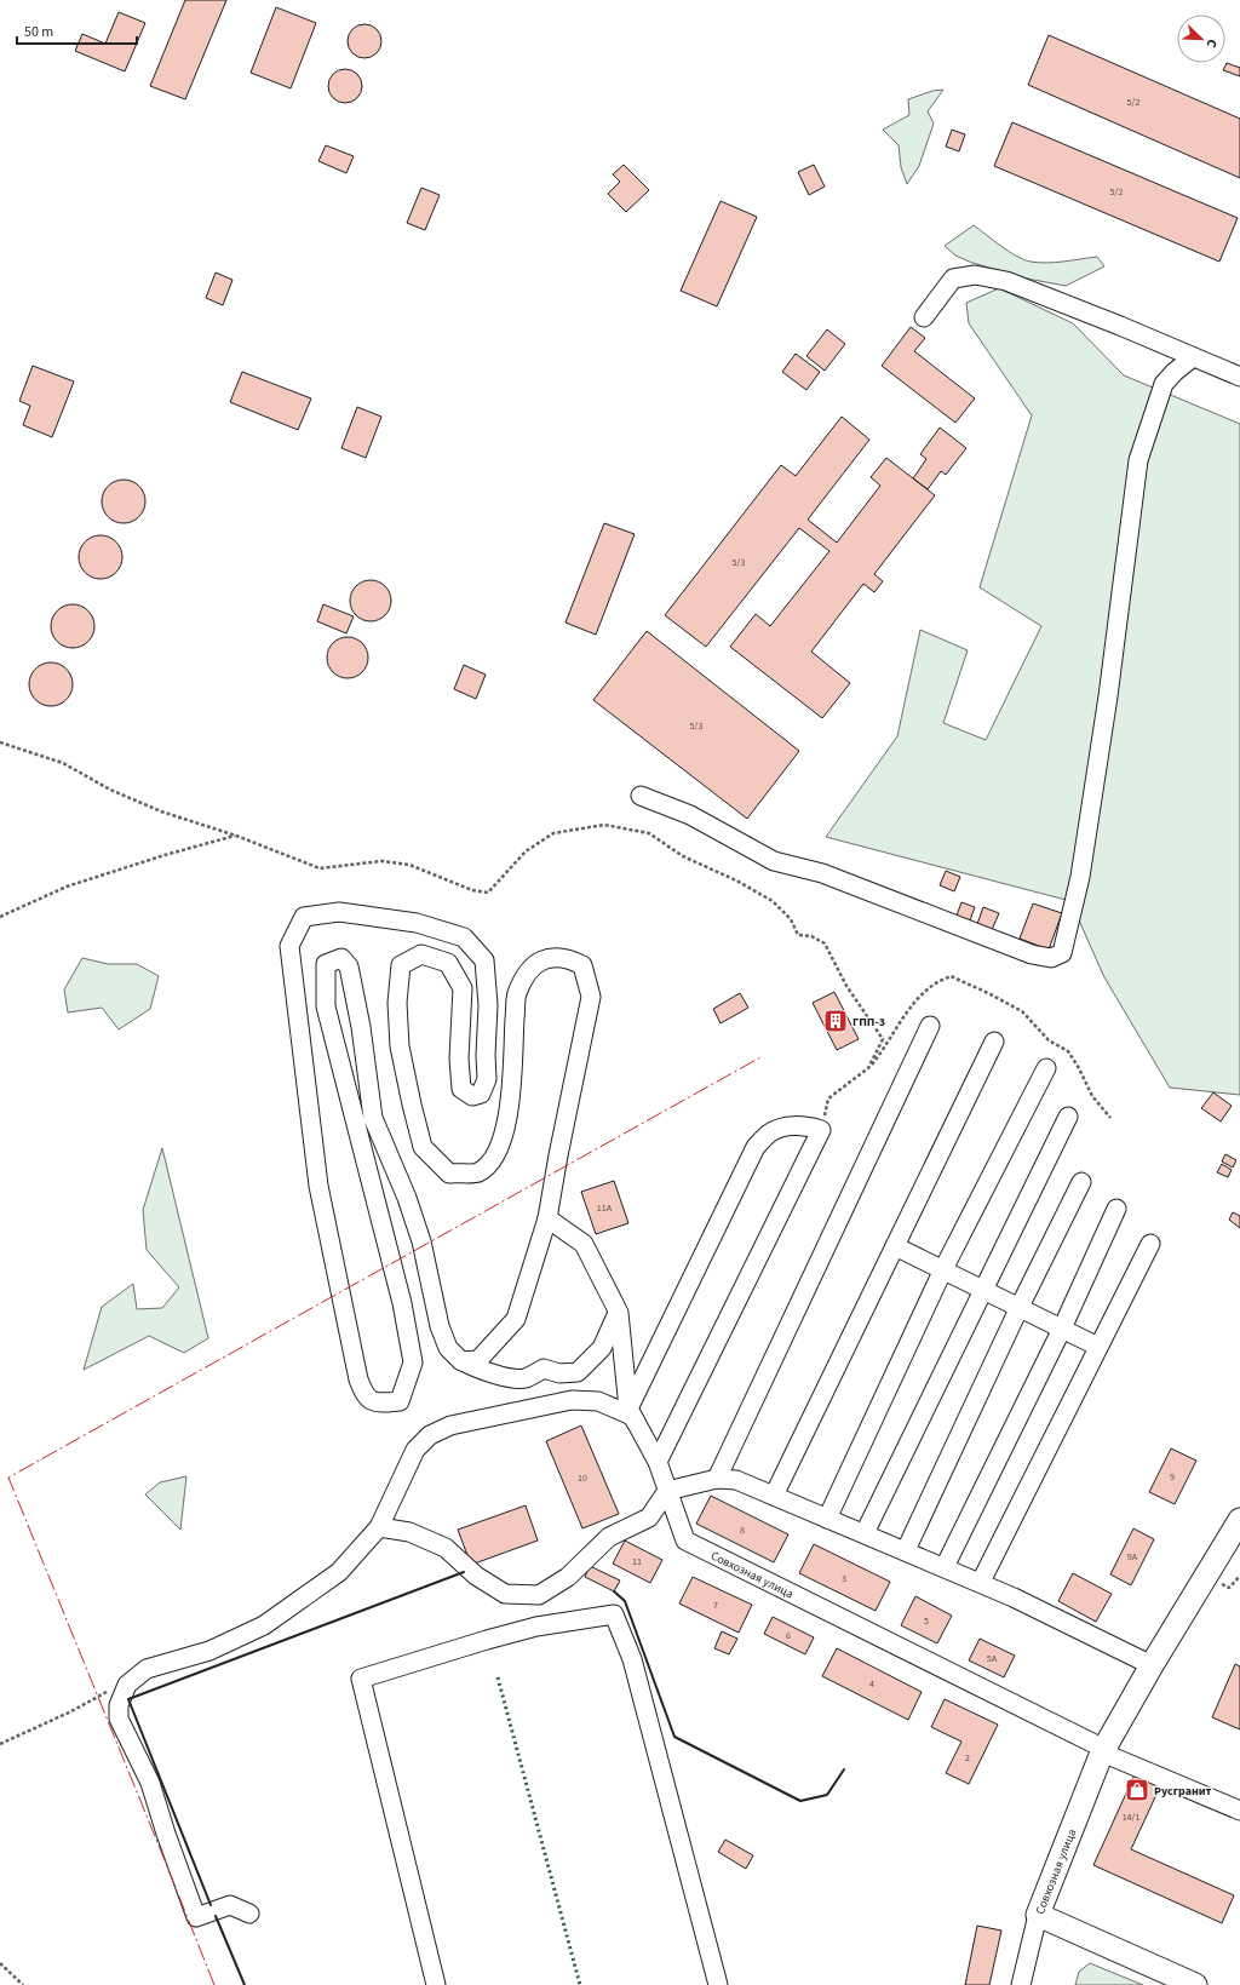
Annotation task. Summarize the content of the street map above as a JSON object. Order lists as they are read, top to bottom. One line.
{"streets":{"main road":["Совхозная улица"]},"places":{"building":["ГПП-3"],"shop":["Русгранит"]},"house_numbers":["5/2","5/2","5/3","5/3","11А","9","10","8","9А","11","3","7","5","6","5А","4","2","14/1"],"scale_bar":"50 m","north":"bottom right"}
